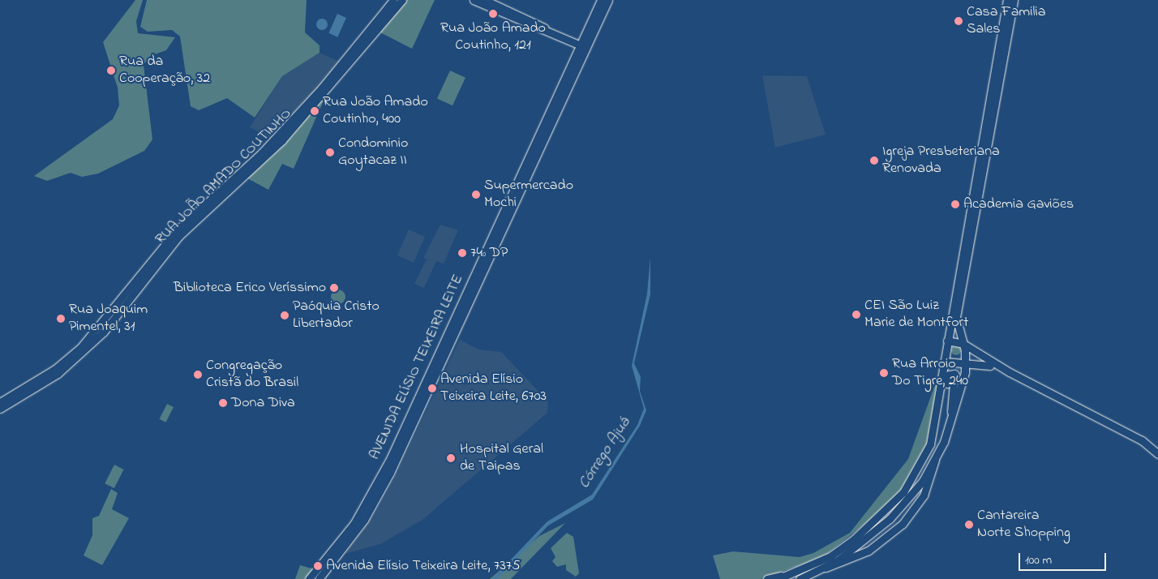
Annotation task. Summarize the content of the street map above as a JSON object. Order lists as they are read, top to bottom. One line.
{"streets":{"main road":["RUA JOÃO AMADO COUTINHO","AVENIDA ELÍSIO TEIXEIRA LEITE"]},"water":["Córrego Ajuá"],"places":["Rua João Amado Coutinho, 121","Casa Familia Sales","Rua da Cooperação, 32","Rua João Amado Coutinho, 400","Condominio Goytacaz II","Igreja Presbeteriana Renovada","Supermercado Mochi","Academia Gaviões","74º DP","Biblioteca Erico Veríssimo","CEI São Luiz Marie de Montfort","Paóquia Cristo Libertador","Rua Joaquim Pimentel, 31","Rua Arroio Do Tigre, 240","Congregação Cristã do Brasil","Avenida Elísio Teixeira Leite, 6703","Dona Diva","Hospital Geral de Taipas","Cantareira Norte Shopping","Avenida Elísio Teixeira Leite, 7375"],"scale_bar":"100 m"}
